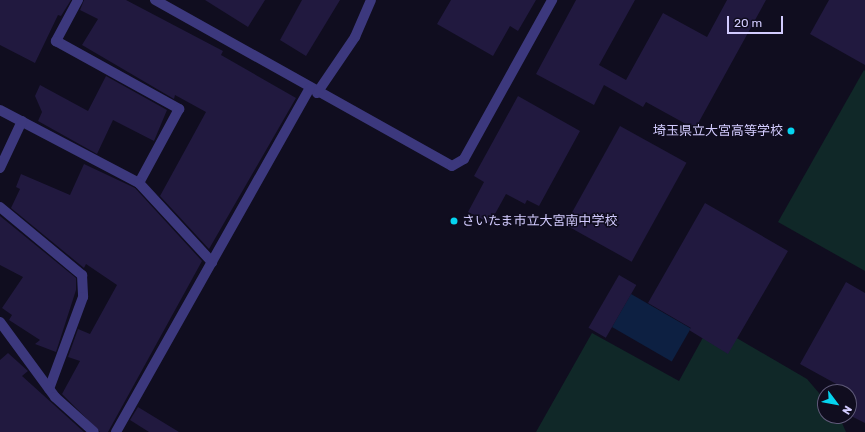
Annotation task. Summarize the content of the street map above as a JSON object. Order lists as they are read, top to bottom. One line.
{"places":["埼玉県立大宮高等学校","さいたま市立大宮南中学校"],"scale_bar":"20 m","north":"bottom right"}
